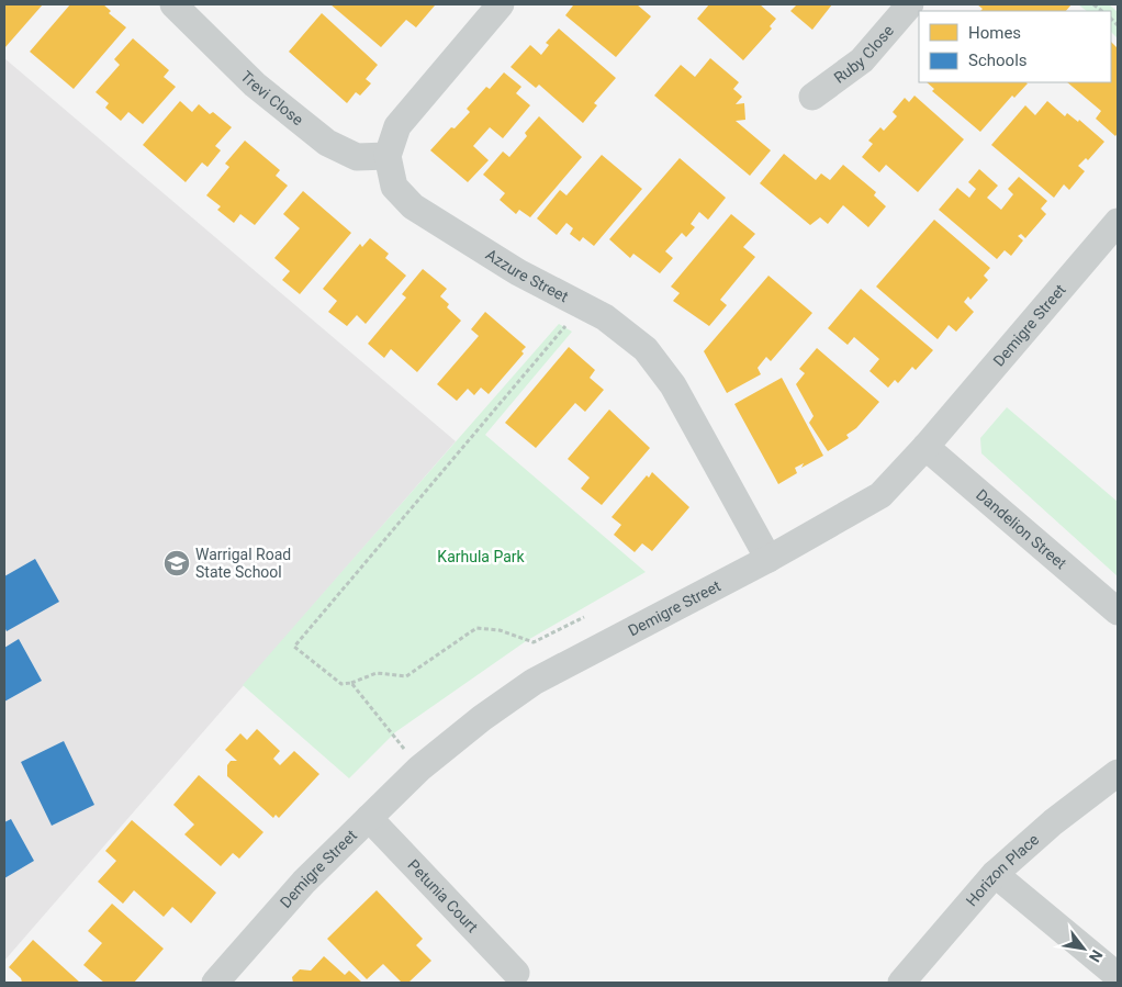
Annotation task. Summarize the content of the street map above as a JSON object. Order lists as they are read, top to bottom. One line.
{"streets":{"street":["Ruby Close","Trevi Close","Azzure Street","Demigre Street","Dandelion Street","Horizon Place","Petunia Court"]},"crossings":[["Trevi Close","Azzure Street"],["Azzure Street","Demigre Street"],["Demigre Street","Dandelion Street"],["Demigre Street","Petunia Court"]],"parks":["Karhula Park"],"places":{"school or university":["Warrigal Road State School"]},"legend":["Homes","Schools"],"north":"bottom right"}
